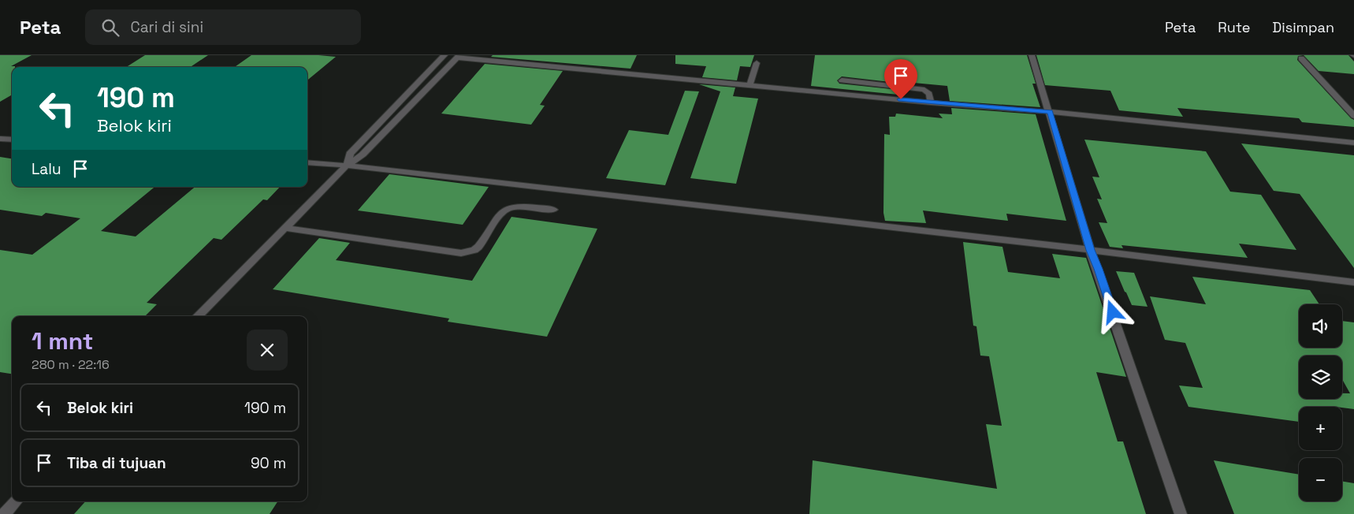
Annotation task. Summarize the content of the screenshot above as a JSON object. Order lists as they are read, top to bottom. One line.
{"page":{"header":"Peta","search":"Cari di sini","nav":["Peta","Rute","Disimpan"],"turn":["190 m","Belok kiri"],"then":"Lalu","map_buttons":["+","−"],"heading":["1 mnt","280 m · 22:16"],"list":[{"name":"Belok kiri","value":"190 m"},{"name":"Tiba di tujuan","value":"90 m"}]}}
